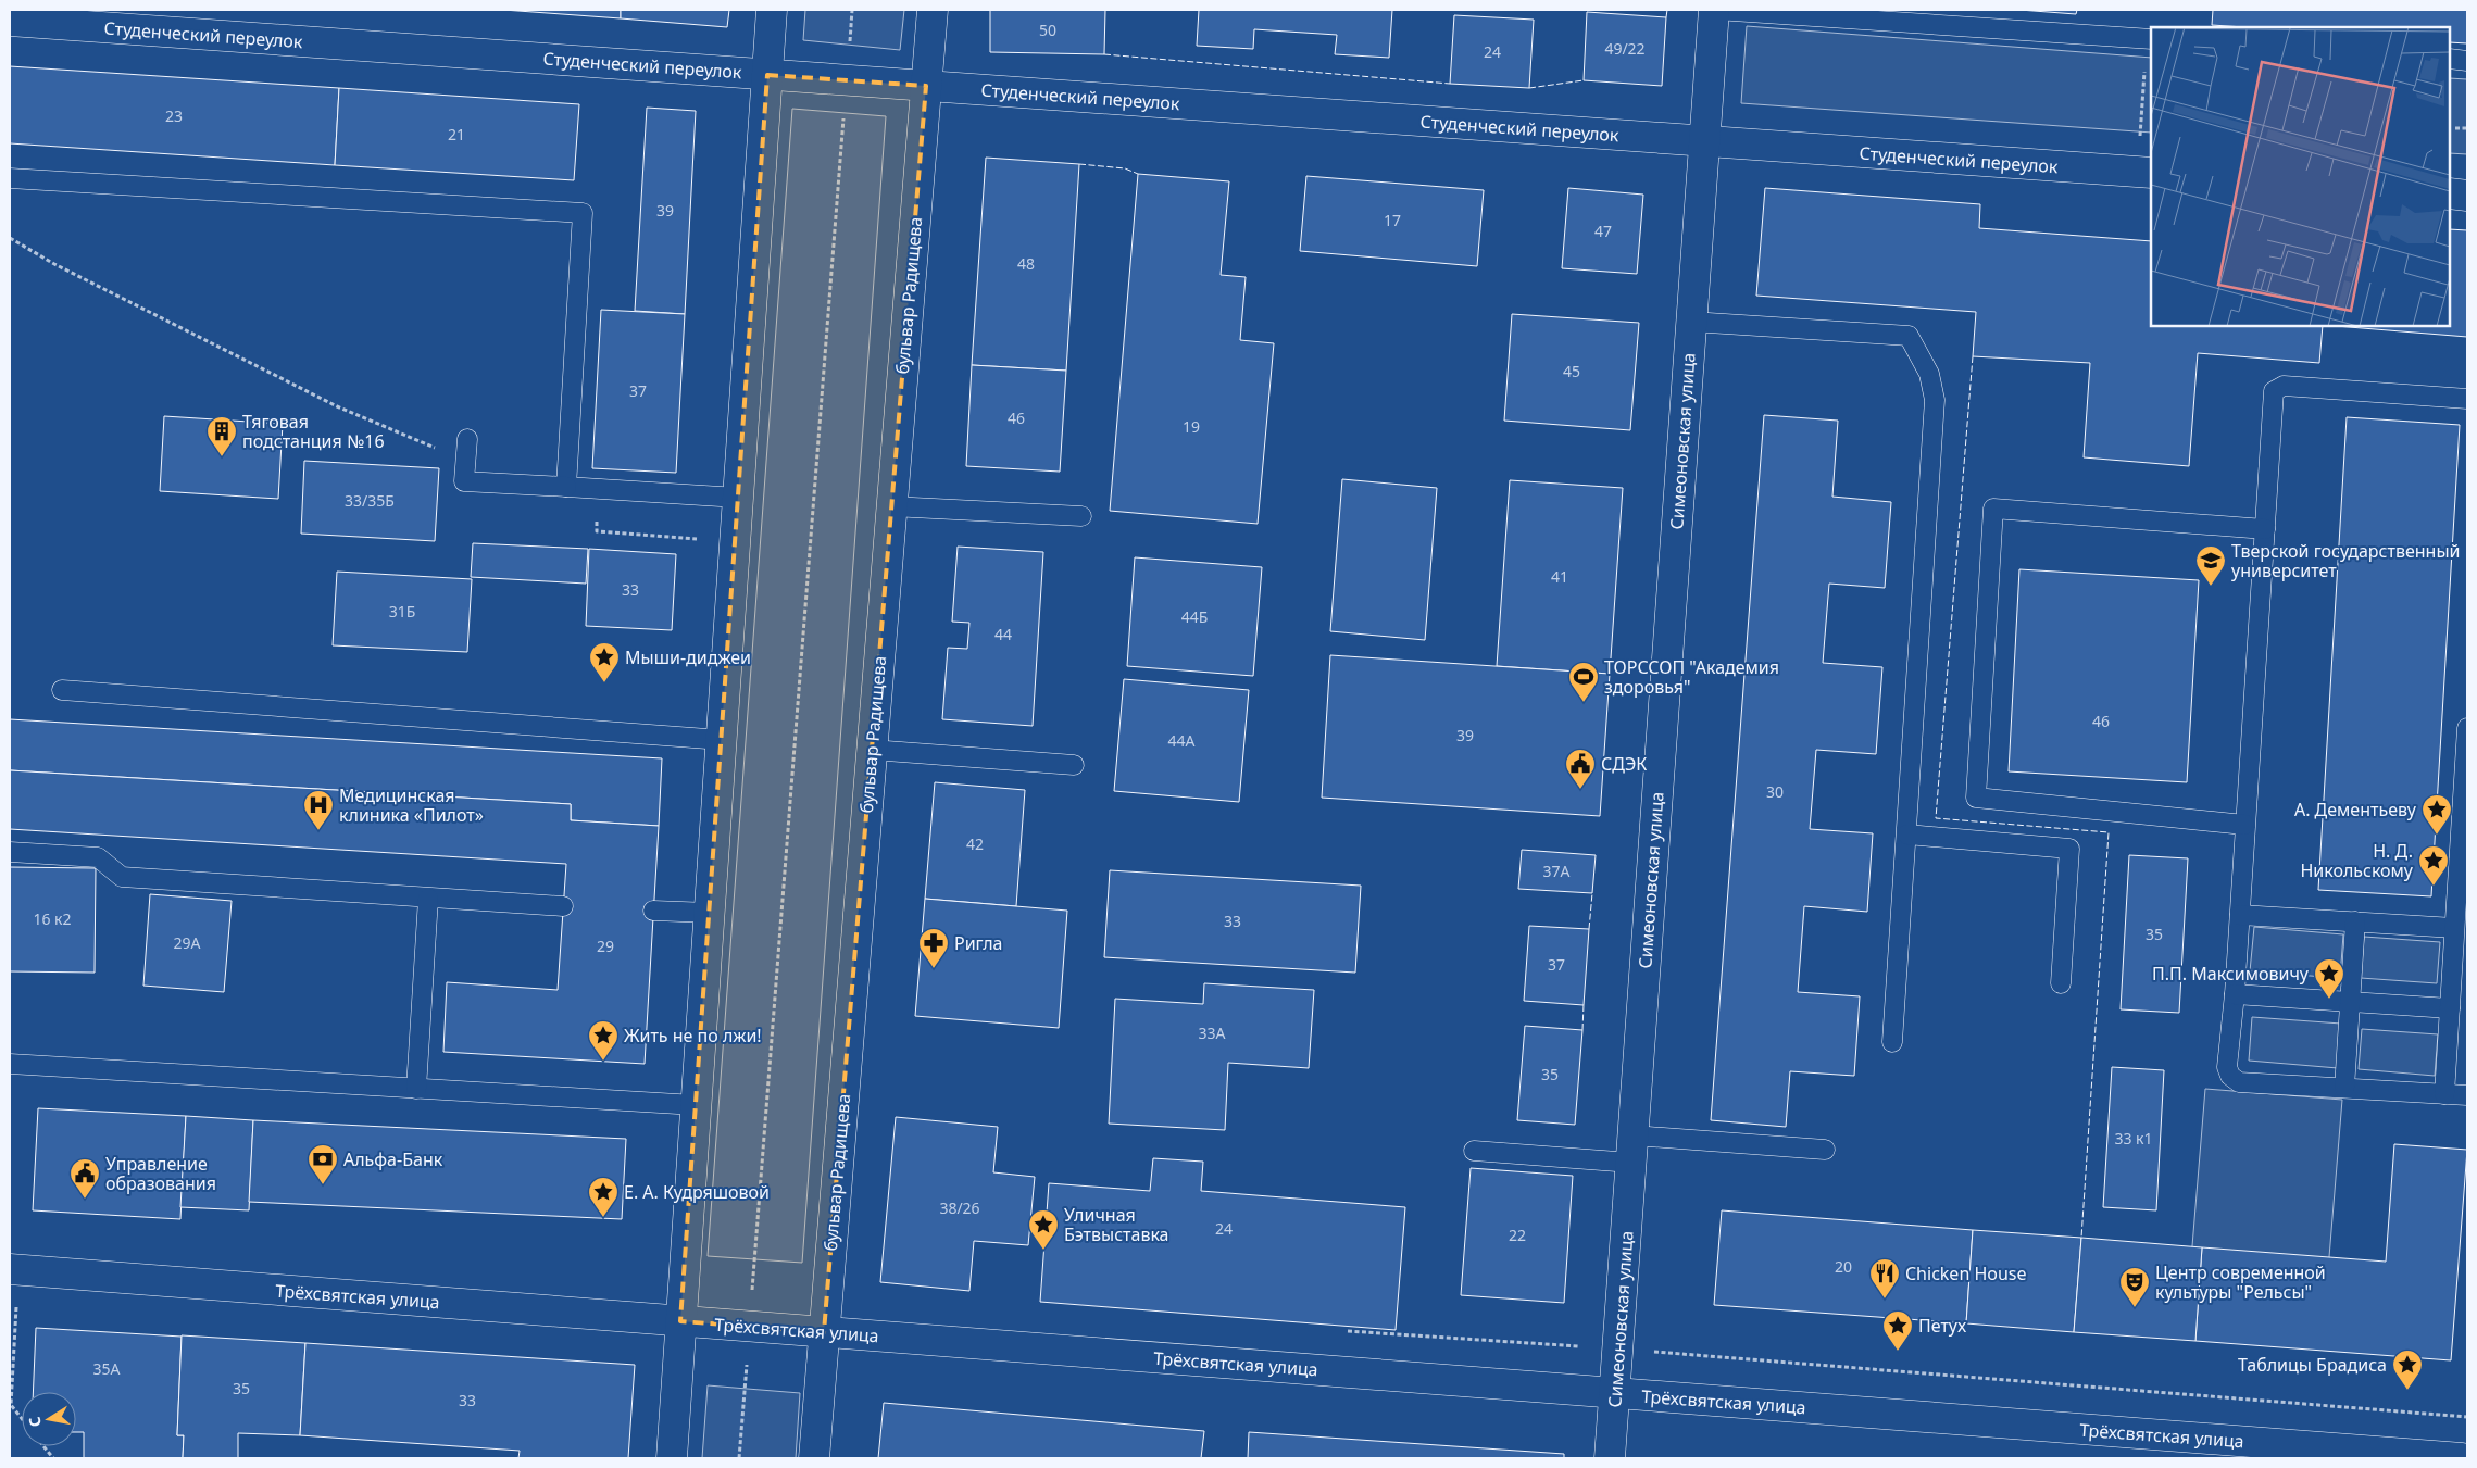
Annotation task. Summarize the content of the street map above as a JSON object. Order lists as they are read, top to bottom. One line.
{"streets":{"street":["Студенческий переулок","бульвар Радищева","Симеоновская улица","Трёхсвятская улица"]},"crossings":[["Студенческий переулок","бульвар Радищева"],["Студенческий переулок","Симеоновская улица"],["бульвар Радищева","Трёхсвятская улица"],["Симеоновская улица","Трёхсвятская улица"]],"places":{"building":["Тяговая подстанция №16"],"school or university":["Тверской государственный университет"],"place":["Мыши-диджеи","А. Дементьеву","Н. Д. Никольскому","П.П. Максимовичу","Жить не по лжи!","Е. А. Кудряшовой","Уличная Бэтвыставка","Петух","Таблицы Брадиса"],"sports":["ТОРССОП \"Академия здоровья\""],"public building":["СДЭК","Управление образования"],"hospital":["Медицинская клиника «Пилот»"],"pharmacy":["Ригла"],"bank":["Альфа-Банк"],"restaurant":["Chicken House"],"theatre":["Центр современной культуры \"Рельсы\""]},"house_numbers":["50","49/22","24","23","21","39","17","47","48","45","37","46","19","33/35Б","41","33","31Б","44Б","44","46","39","44А","30","42","37А","16 к2","33","35","29А","29","37","33А","35","33 к1","38/26","24","22","20","35А","35","33"],"north":"left"}
